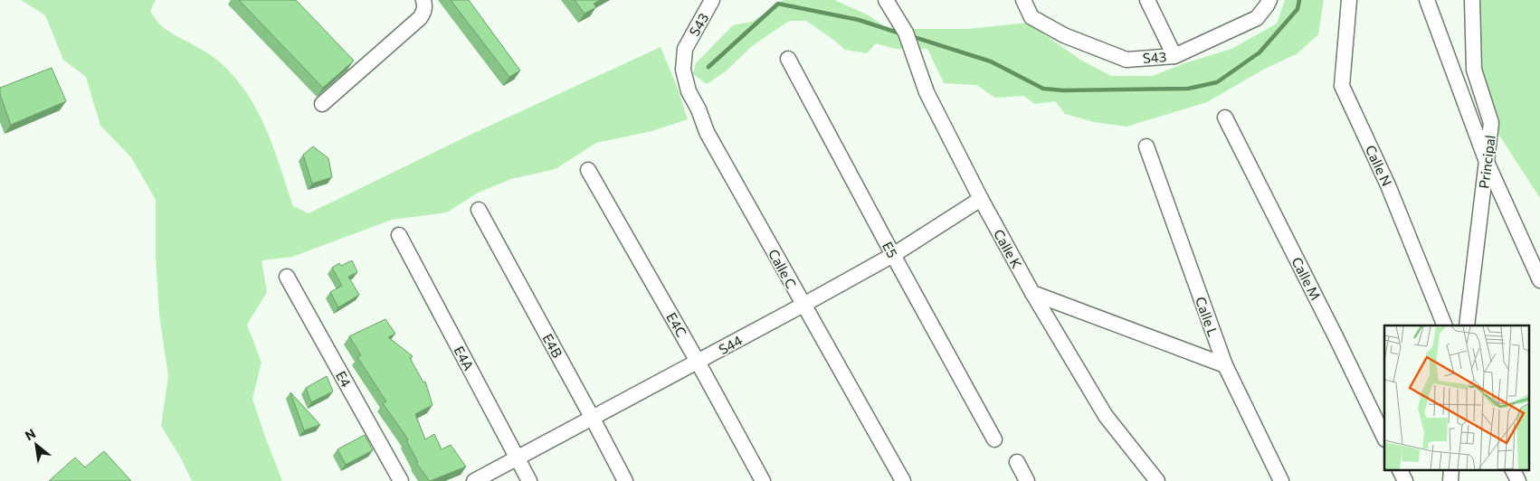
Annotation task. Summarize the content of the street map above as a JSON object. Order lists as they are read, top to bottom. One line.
{"streets":{"street":["S43","Principal","Calle N","Calle K","E5","Calle C","Calle M","Calle L","E4C","S44","E4B","E4A","E4"]},"crossings":[["S43","Calle C"],["Calle K","S44"],["E5","S44"],["Calle C","S44"],["E4C","S44"],["S44","E4B"],["S44","E4A"]],"north":"top left"}
